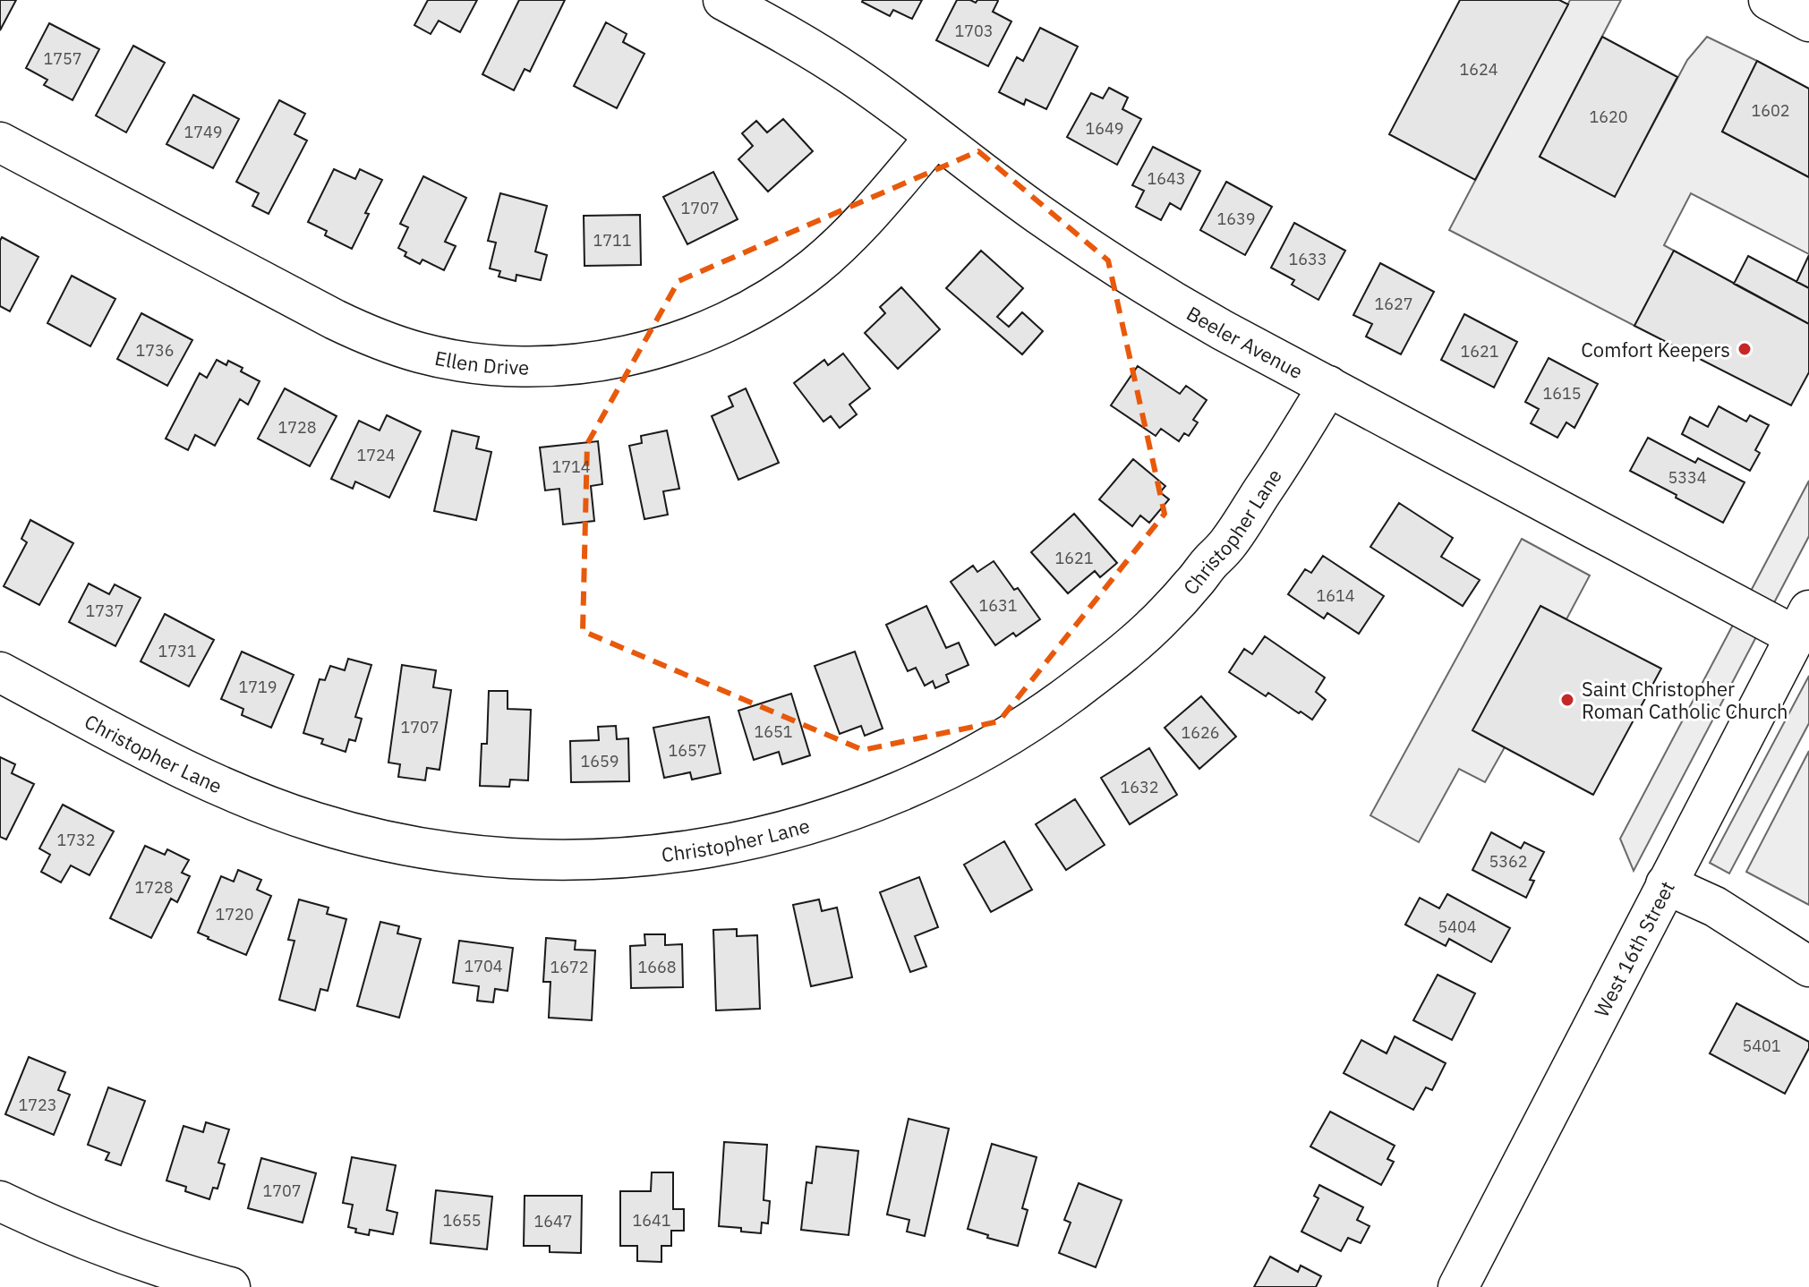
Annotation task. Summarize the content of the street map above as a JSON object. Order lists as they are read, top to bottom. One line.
{"streets":{"street":["Beeler Avenue","Ellen Drive","Christopher Lane","West 16th Street"]},"crossings":[["Beeler Avenue","Ellen Drive"],["Beeler Avenue","Christopher Lane"],["Beeler Avenue","West 16th Street"]],"places":["Comfort Keepers","Saint Christopher Roman Catholic Church"],"house_numbers":["1703","1757","1624","1602","1620","1649","1749","1643","1707","1639","1711","1633","1627","1736","1621","1615","1728","1724","1714","5334","1621","1614","1631","1737","1731","1719","1707","1651","1626","1657","1659","1632","1732","5362","1728","1720","5404","1704","1672","1668","5401","1723","1707","1655","1641","1647"]}
